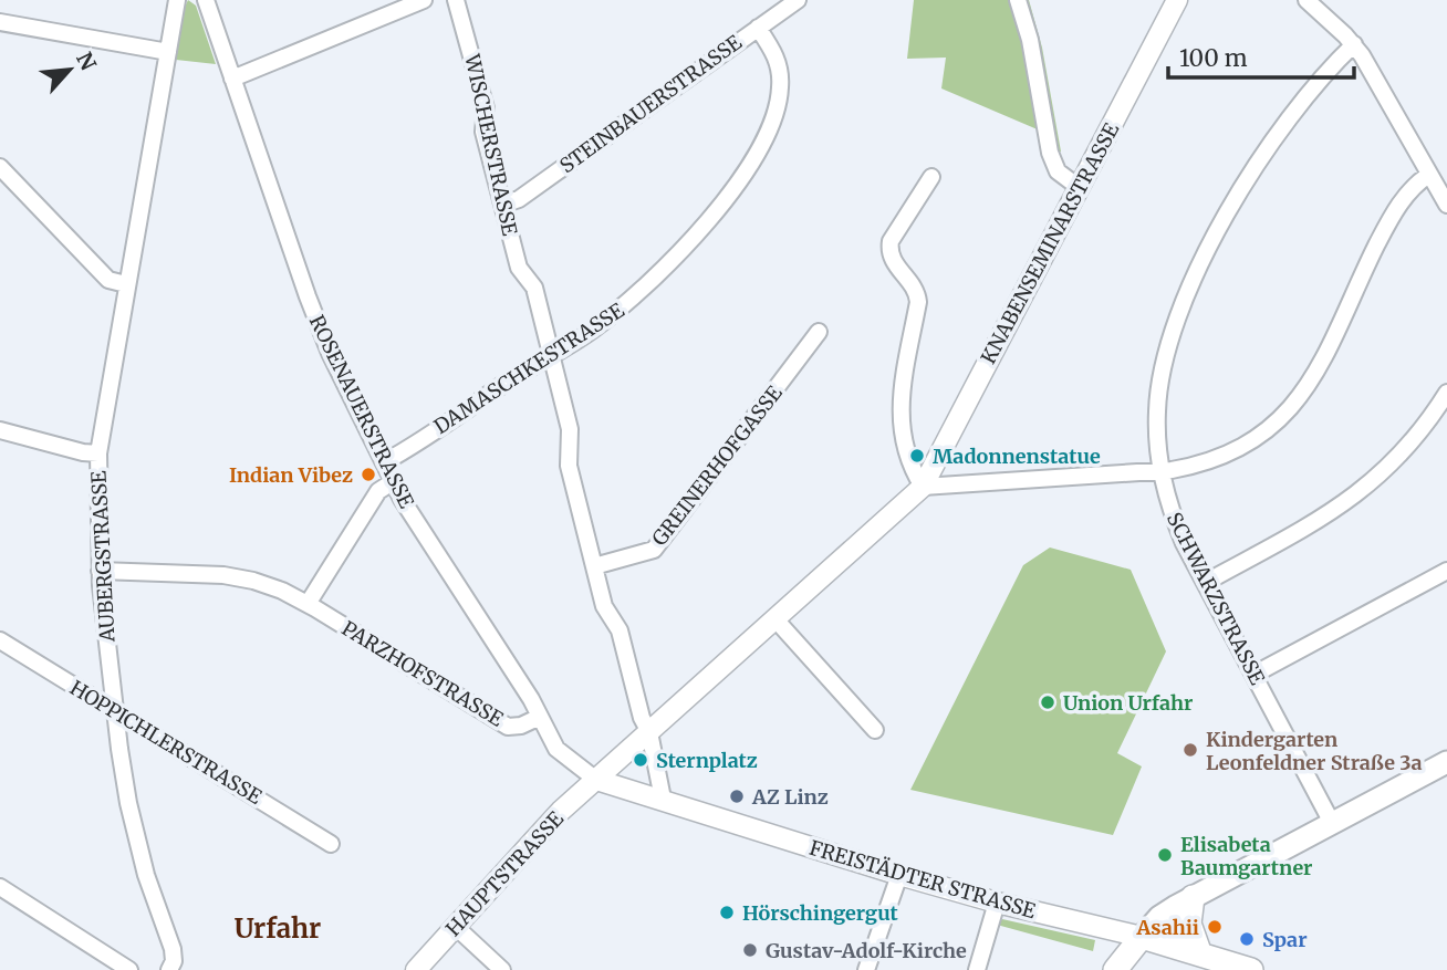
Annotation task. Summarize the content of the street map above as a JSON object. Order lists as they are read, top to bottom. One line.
{"streets":{"main road":["FREISTÄDTER STRASSE"],"street":["STEINBAUERSTRASSE","WISCHERSTRASSE","KNABENSEMINARSTRASSE","DAMASCHKESTRASSE","ROSENAUERSTRASSE","GREINERHOFGASSE","AUBERGSTRASSE","SCHWARZSTRASSE","PARZHOFSTRASSE","HOPPICHLERSTRASSE","HAUPTSTRASSE"]},"crossings":[["STEINBAUERSTRASSE","WISCHERSTRASSE"],["STEINBAUERSTRASSE","DAMASCHKESTRASSE"],["WISCHERSTRASSE","KNABENSEMINARSTRASSE"],["WISCHERSTRASSE","DAMASCHKESTRASSE"],["WISCHERSTRASSE","GREINERHOFGASSE"],["KNABENSEMINARSTRASSE","ROSENAUERSTRASSE"],["KNABENSEMINARSTRASSE","HAUPTSTRASSE"],["KNABENSEMINARSTRASSE","FREISTÄDTER STRASSE"],["DAMASCHKESTRASSE","ROSENAUERSTRASSE"],["ROSENAUERSTRASSE","PARZHOFSTRASSE"],["ROSENAUERSTRASSE","HAUPTSTRASSE"],["ROSENAUERSTRASSE","FREISTÄDTER STRASSE"],["AUBERGSTRASSE","PARZHOFSTRASSE"],["AUBERGSTRASSE","HOPPICHLERSTRASSE"],["HAUPTSTRASSE","FREISTÄDTER STRASSE"]],"districts":["Urfahr"],"places":["Madonnenstatue","Indian Vibez","Union Urfahr","Kindergarten Leonfeldner Straße 3a","Sternplatz","AZ Linz","Elisabeta Baumgartner","Hörschingergut","Asahii","Spar","Gustav-Adolf-Kirche"],"scale_bar":"100 m","north":"top right"}
